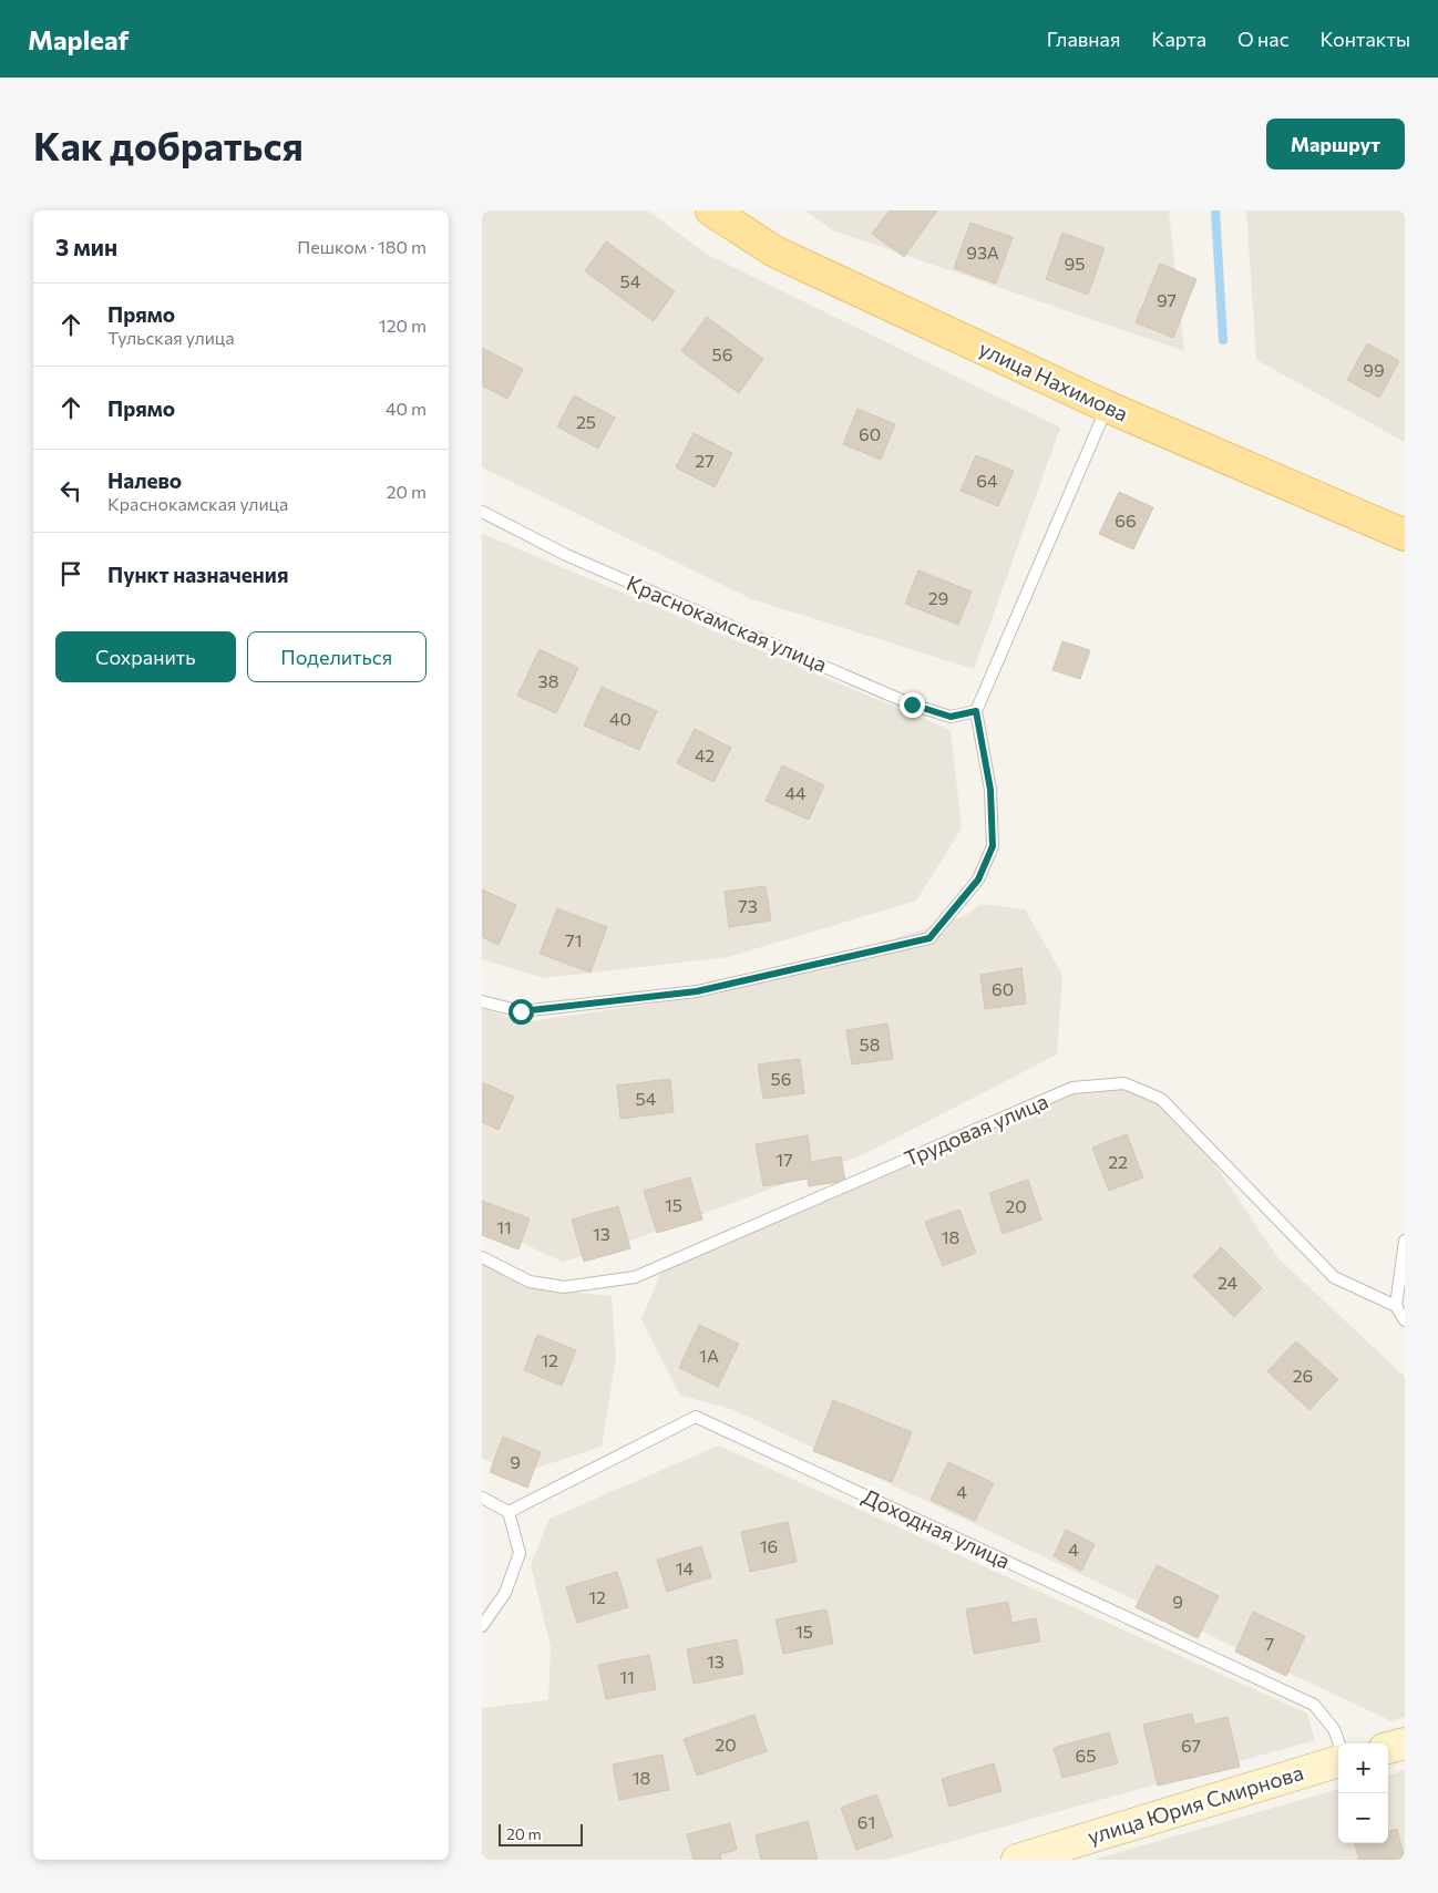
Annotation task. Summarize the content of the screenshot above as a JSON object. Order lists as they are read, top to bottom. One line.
{"streets":{"main road":["улица Нахимова"],"street":["улица Юрия Смирнова"],"lane":["Краснокамская улица","Трудовая улица","Доходная улица"]},"house_numbers":["93А","95","54","97","56","99","25","60","27","64","66","29","38","40","42","44","73","71","60","58","56","54","17","22","15","20","11","13","18","24","1А","12","26","9","4","16","4","14","12","9","15","7","13","11","20","67","65","18","61"],"scale_bar":"20 m","page":{"header":"Mapleaf","nav":["Главная","Карта","О нас","Контакты"],"buttons":["Маршрут",["Сохранить","Поделиться"]],"title":"Как добраться","heading":["3 мин","Пешком · 180 m"],"list":[["Прямо","Тульская улица","120 m"],["Прямо","40 m"],["Налево","Краснокамская улица","20 m"],"Пункт назначения"],"map_buttons":["+","−"],"scale":"20 m"}}
